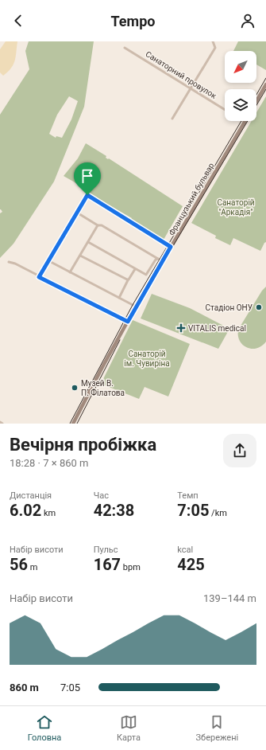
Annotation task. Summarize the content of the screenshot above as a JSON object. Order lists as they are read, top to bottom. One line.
{"streets":{"street":["Санаторний провулок","Французький бульвар"]},"parks":["Санаторій \"Аркадія\"","Санаторій ім. Чувиріна"],"places":{"other":["Стадіон ОНУ","Музей В. П. Філатова"],"health":["VITALIS medical"]},"north":"bottom left","page":{"header":"Tempo","heading":["Вечірня пробіжка","18:28 · 7 × 860 m"],"stats":[["Дистанція","6.02 km"],["Час","42:38"],["Темп","7:05 /km"],["Набір висоти","56 m"],["Пульс","167 bpm"],["kcal","425"]],"chart":["Набір висоти","139–144 m"],"list":[{"name":"860 m","note":"7:05"}],"tabs":["Головна","Карта","Збережені"]}}
